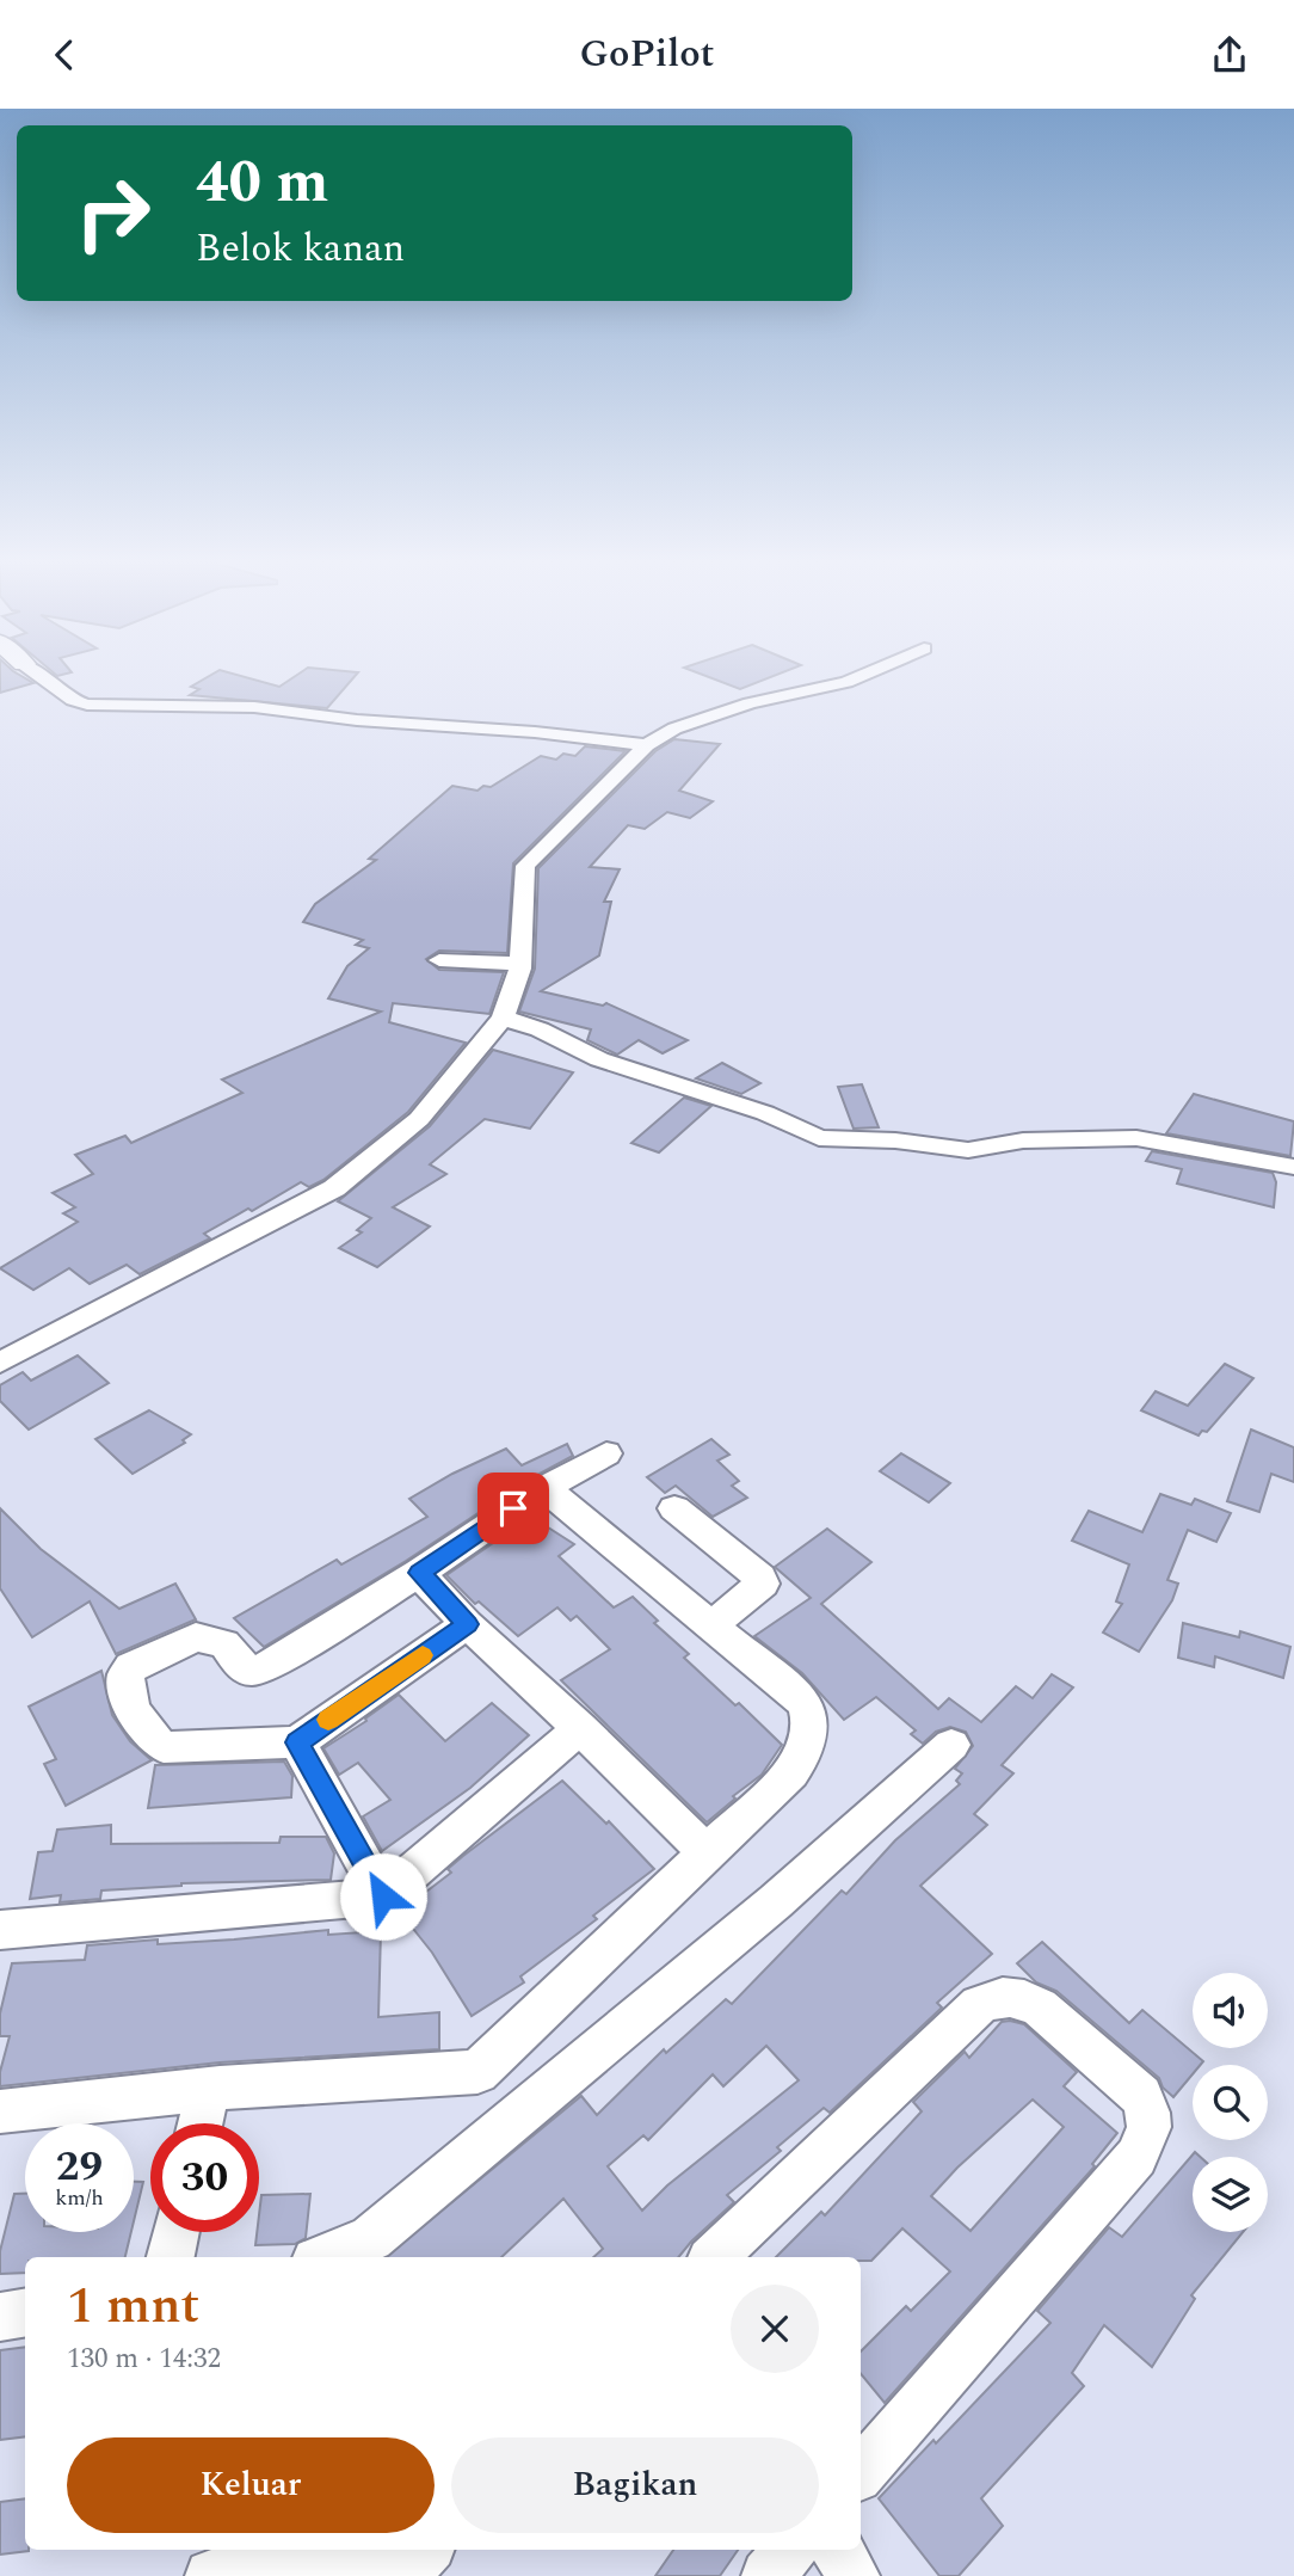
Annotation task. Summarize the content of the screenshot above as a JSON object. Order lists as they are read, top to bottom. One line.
{"page":{"header":"GoPilot","turn":["40 m","Belok kanan"],"speed":"29 km/h","limit":"30","heading":["1 mnt","130 m · 14:32"],"buttons":["Keluar","Bagikan"]}}
